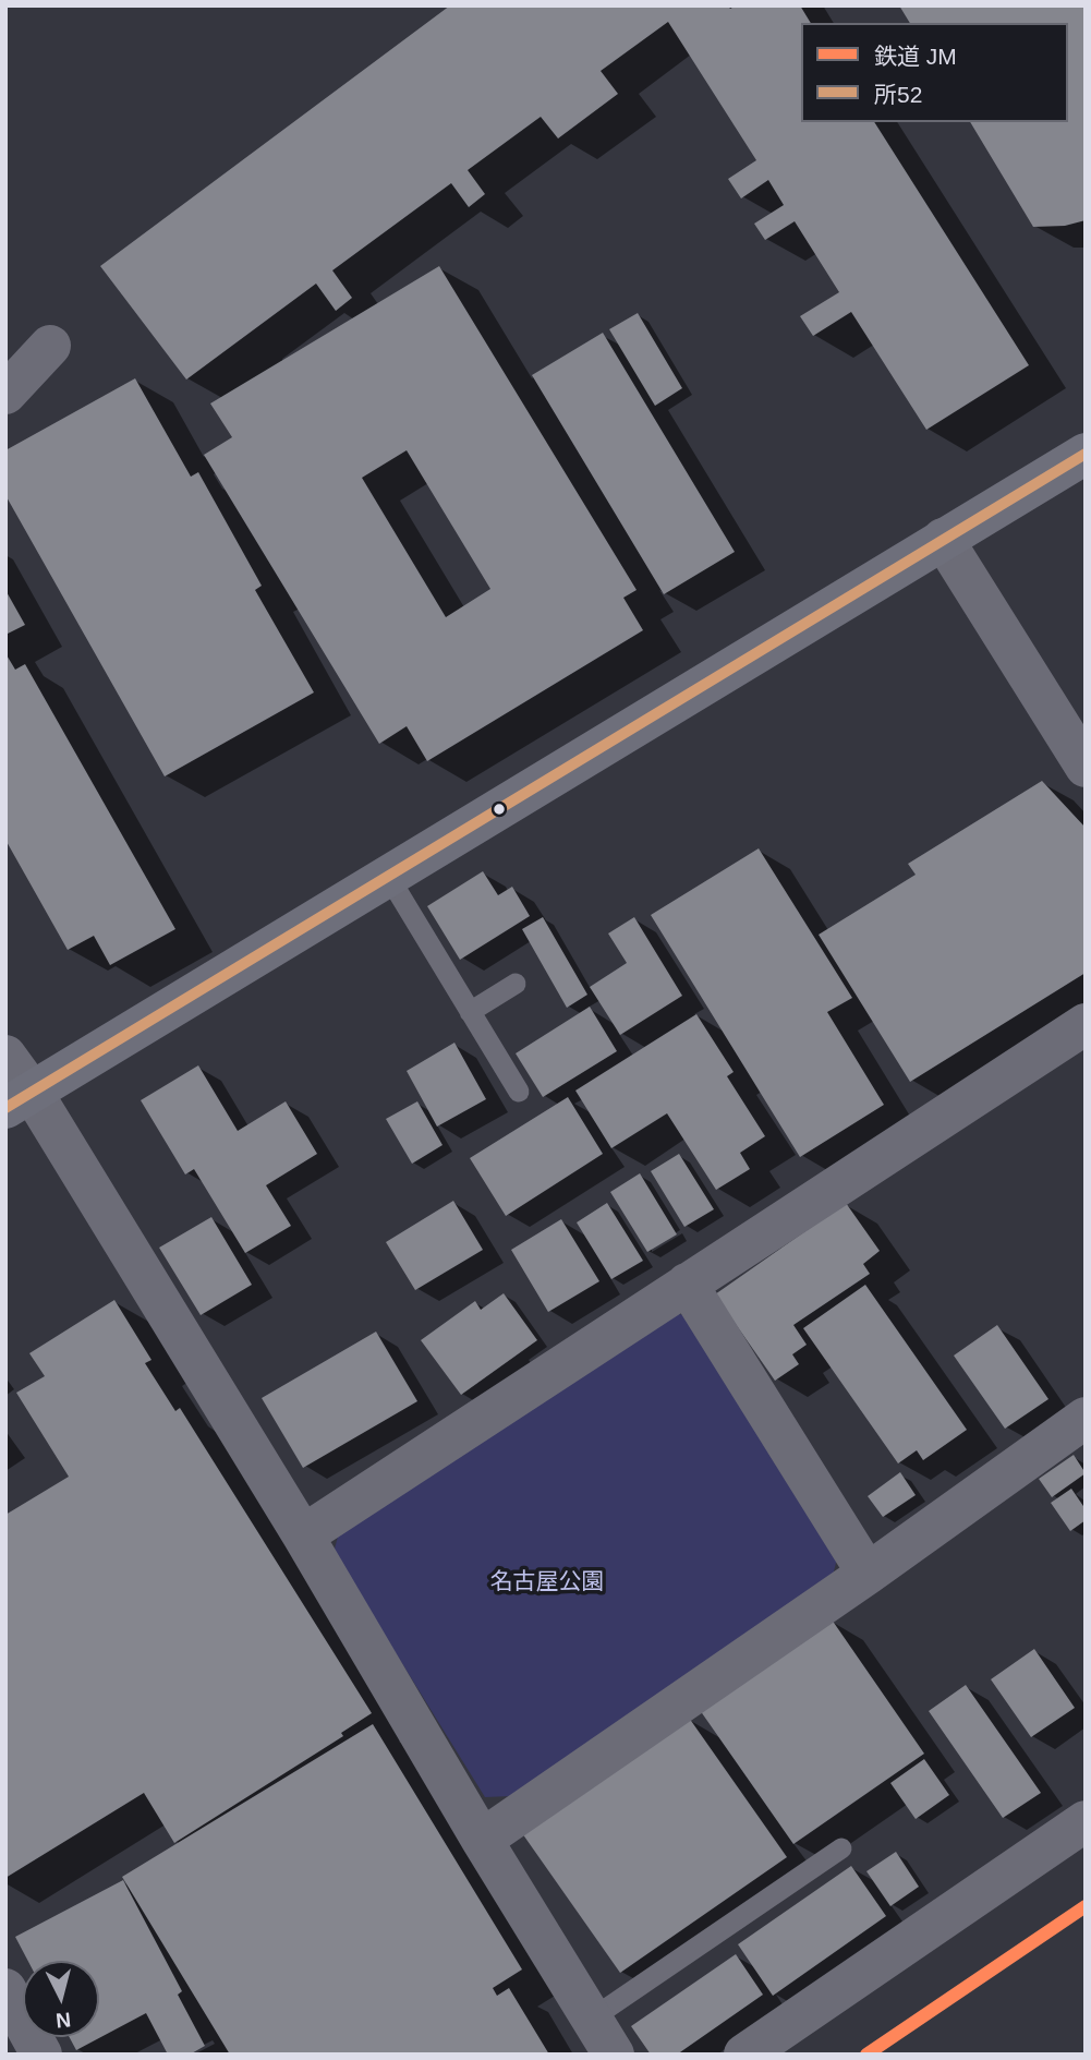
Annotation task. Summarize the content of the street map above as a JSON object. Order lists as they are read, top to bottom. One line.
{"parks":["名古屋公園"],"lines":["transit line 所52","rail line JM"],"legend":["鉄道 JM","所52"],"north":"bottom"}
